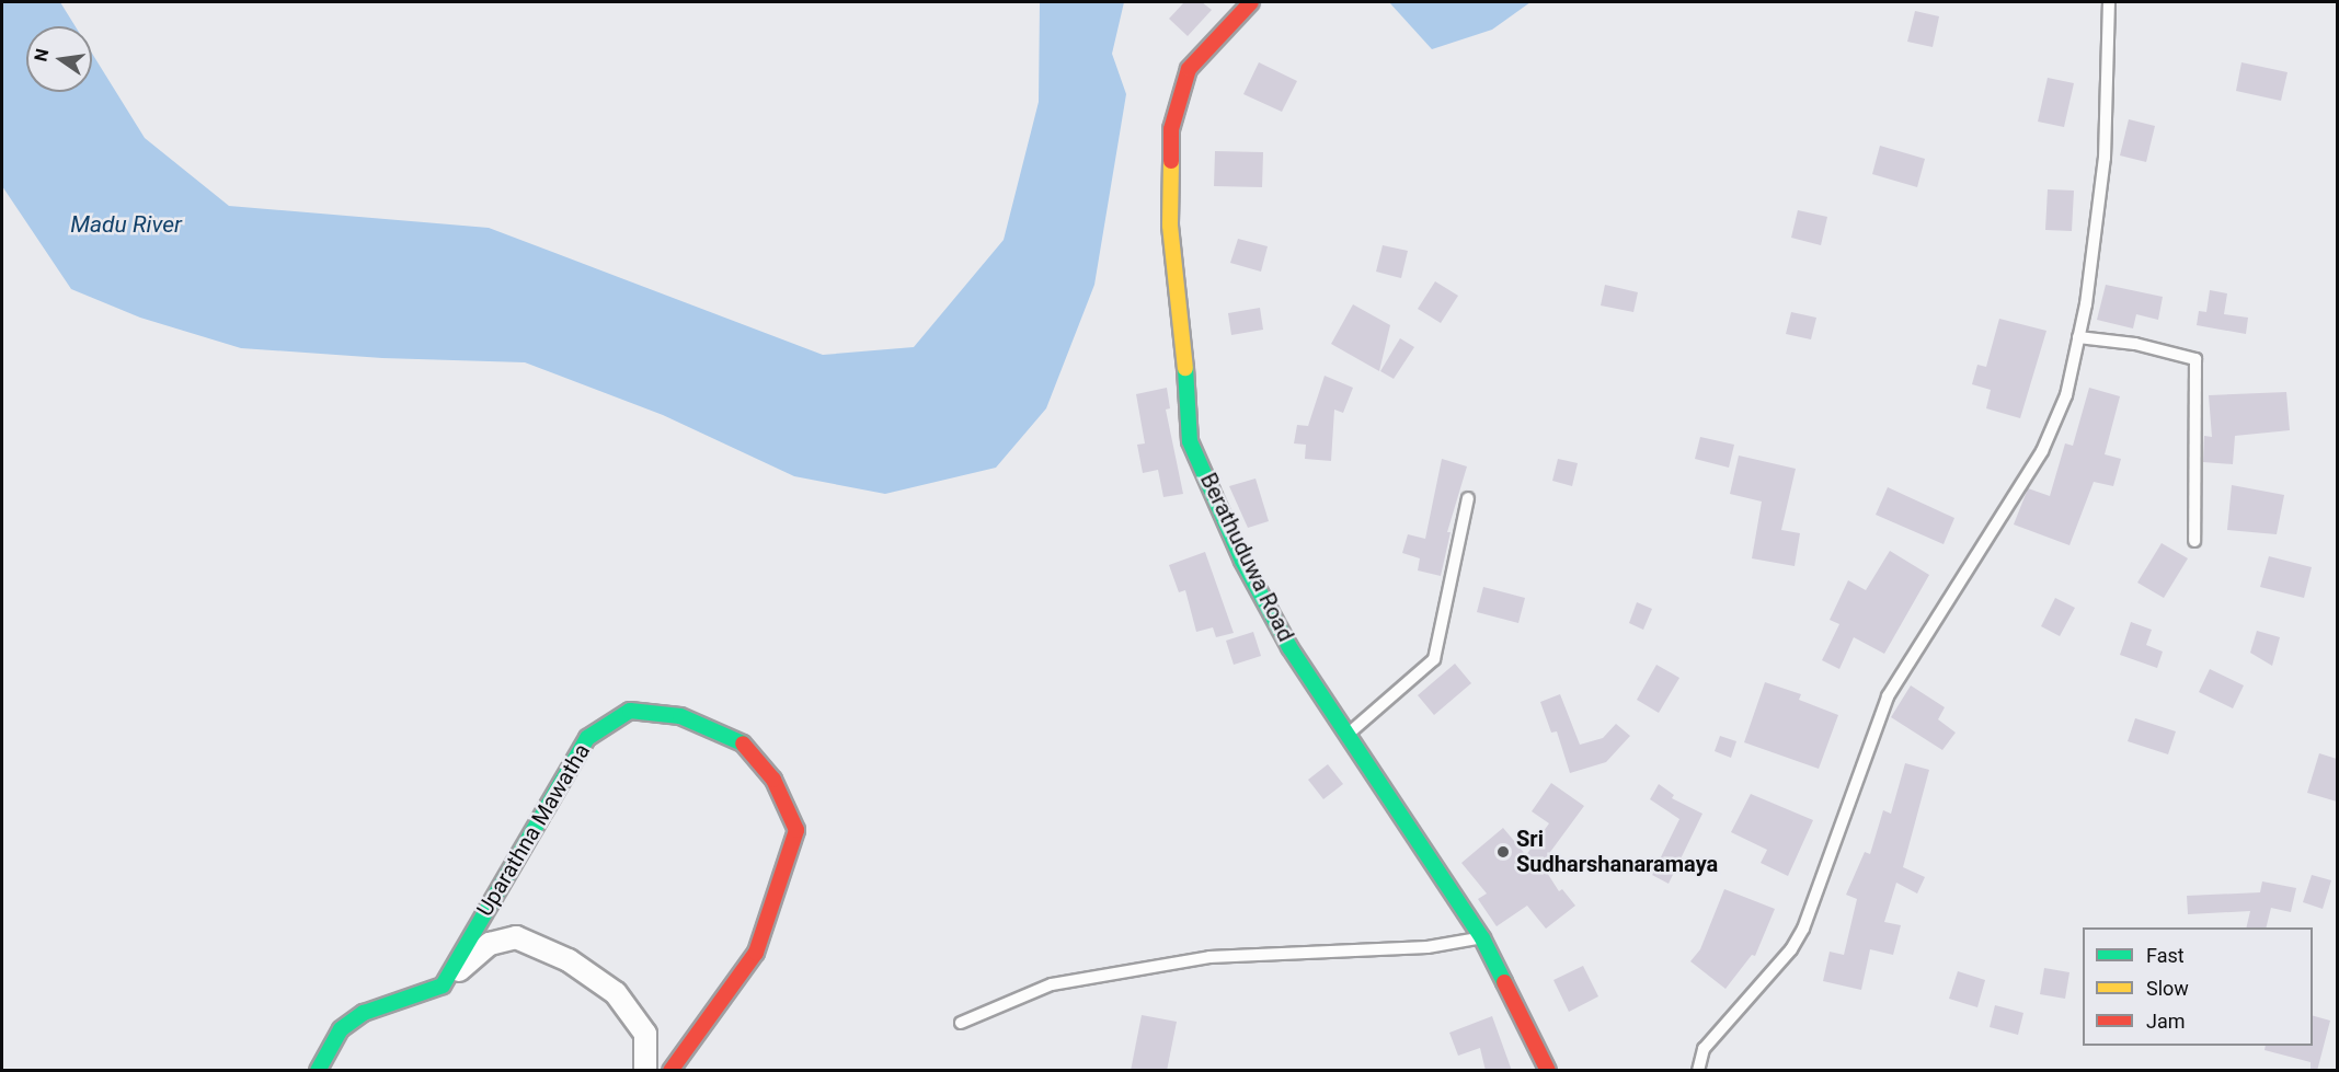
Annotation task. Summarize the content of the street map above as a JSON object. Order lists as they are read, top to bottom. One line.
{"streets":{"street":["Berathuduwa Road","Uparathna Mawatha"]},"water":["Madu River"],"places":["Sri Sudharshanaramaya"],"legend":["Fast","Slow","Jam"],"north":"left"}
